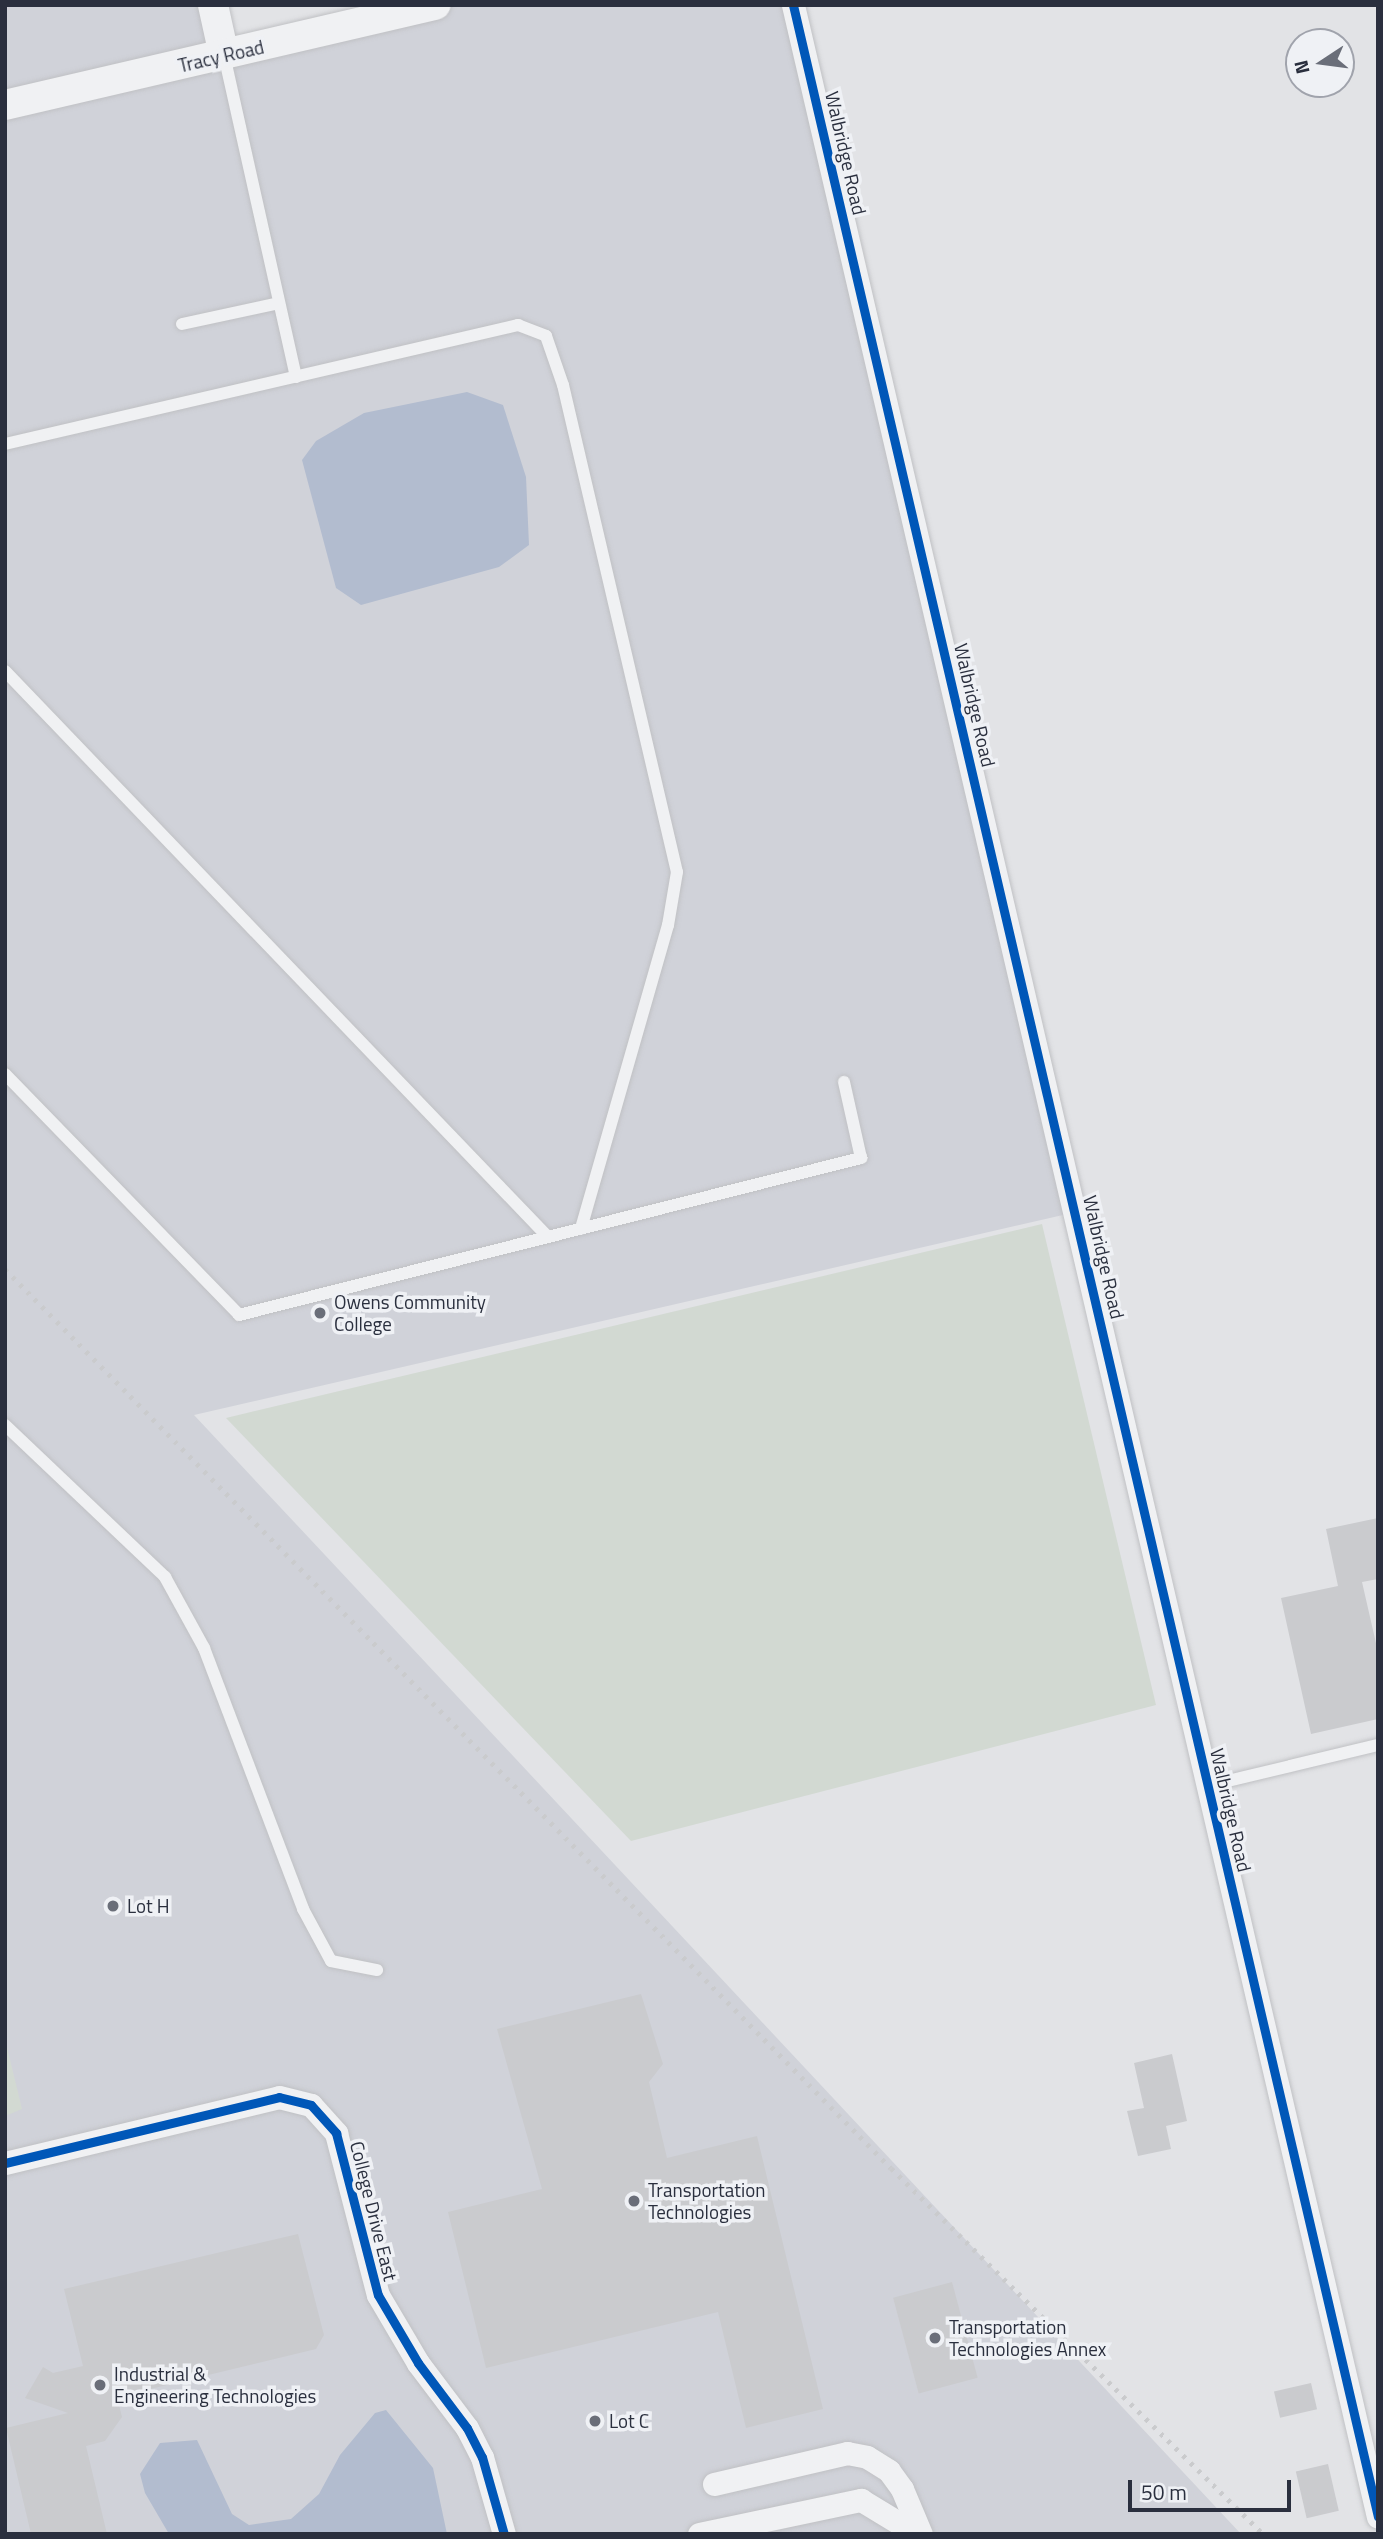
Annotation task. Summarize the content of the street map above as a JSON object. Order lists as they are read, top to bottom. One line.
{"streets":{"street":["Tracy Road","Walbridge Road","College Drive East"]},"places":["Owens Community College","Lot H","Transportation Technologies","Transportation Technologies Annex","Industrial & Engineering Technologies","Lot C"],"scale_bar":"50 m","north":"left"}
